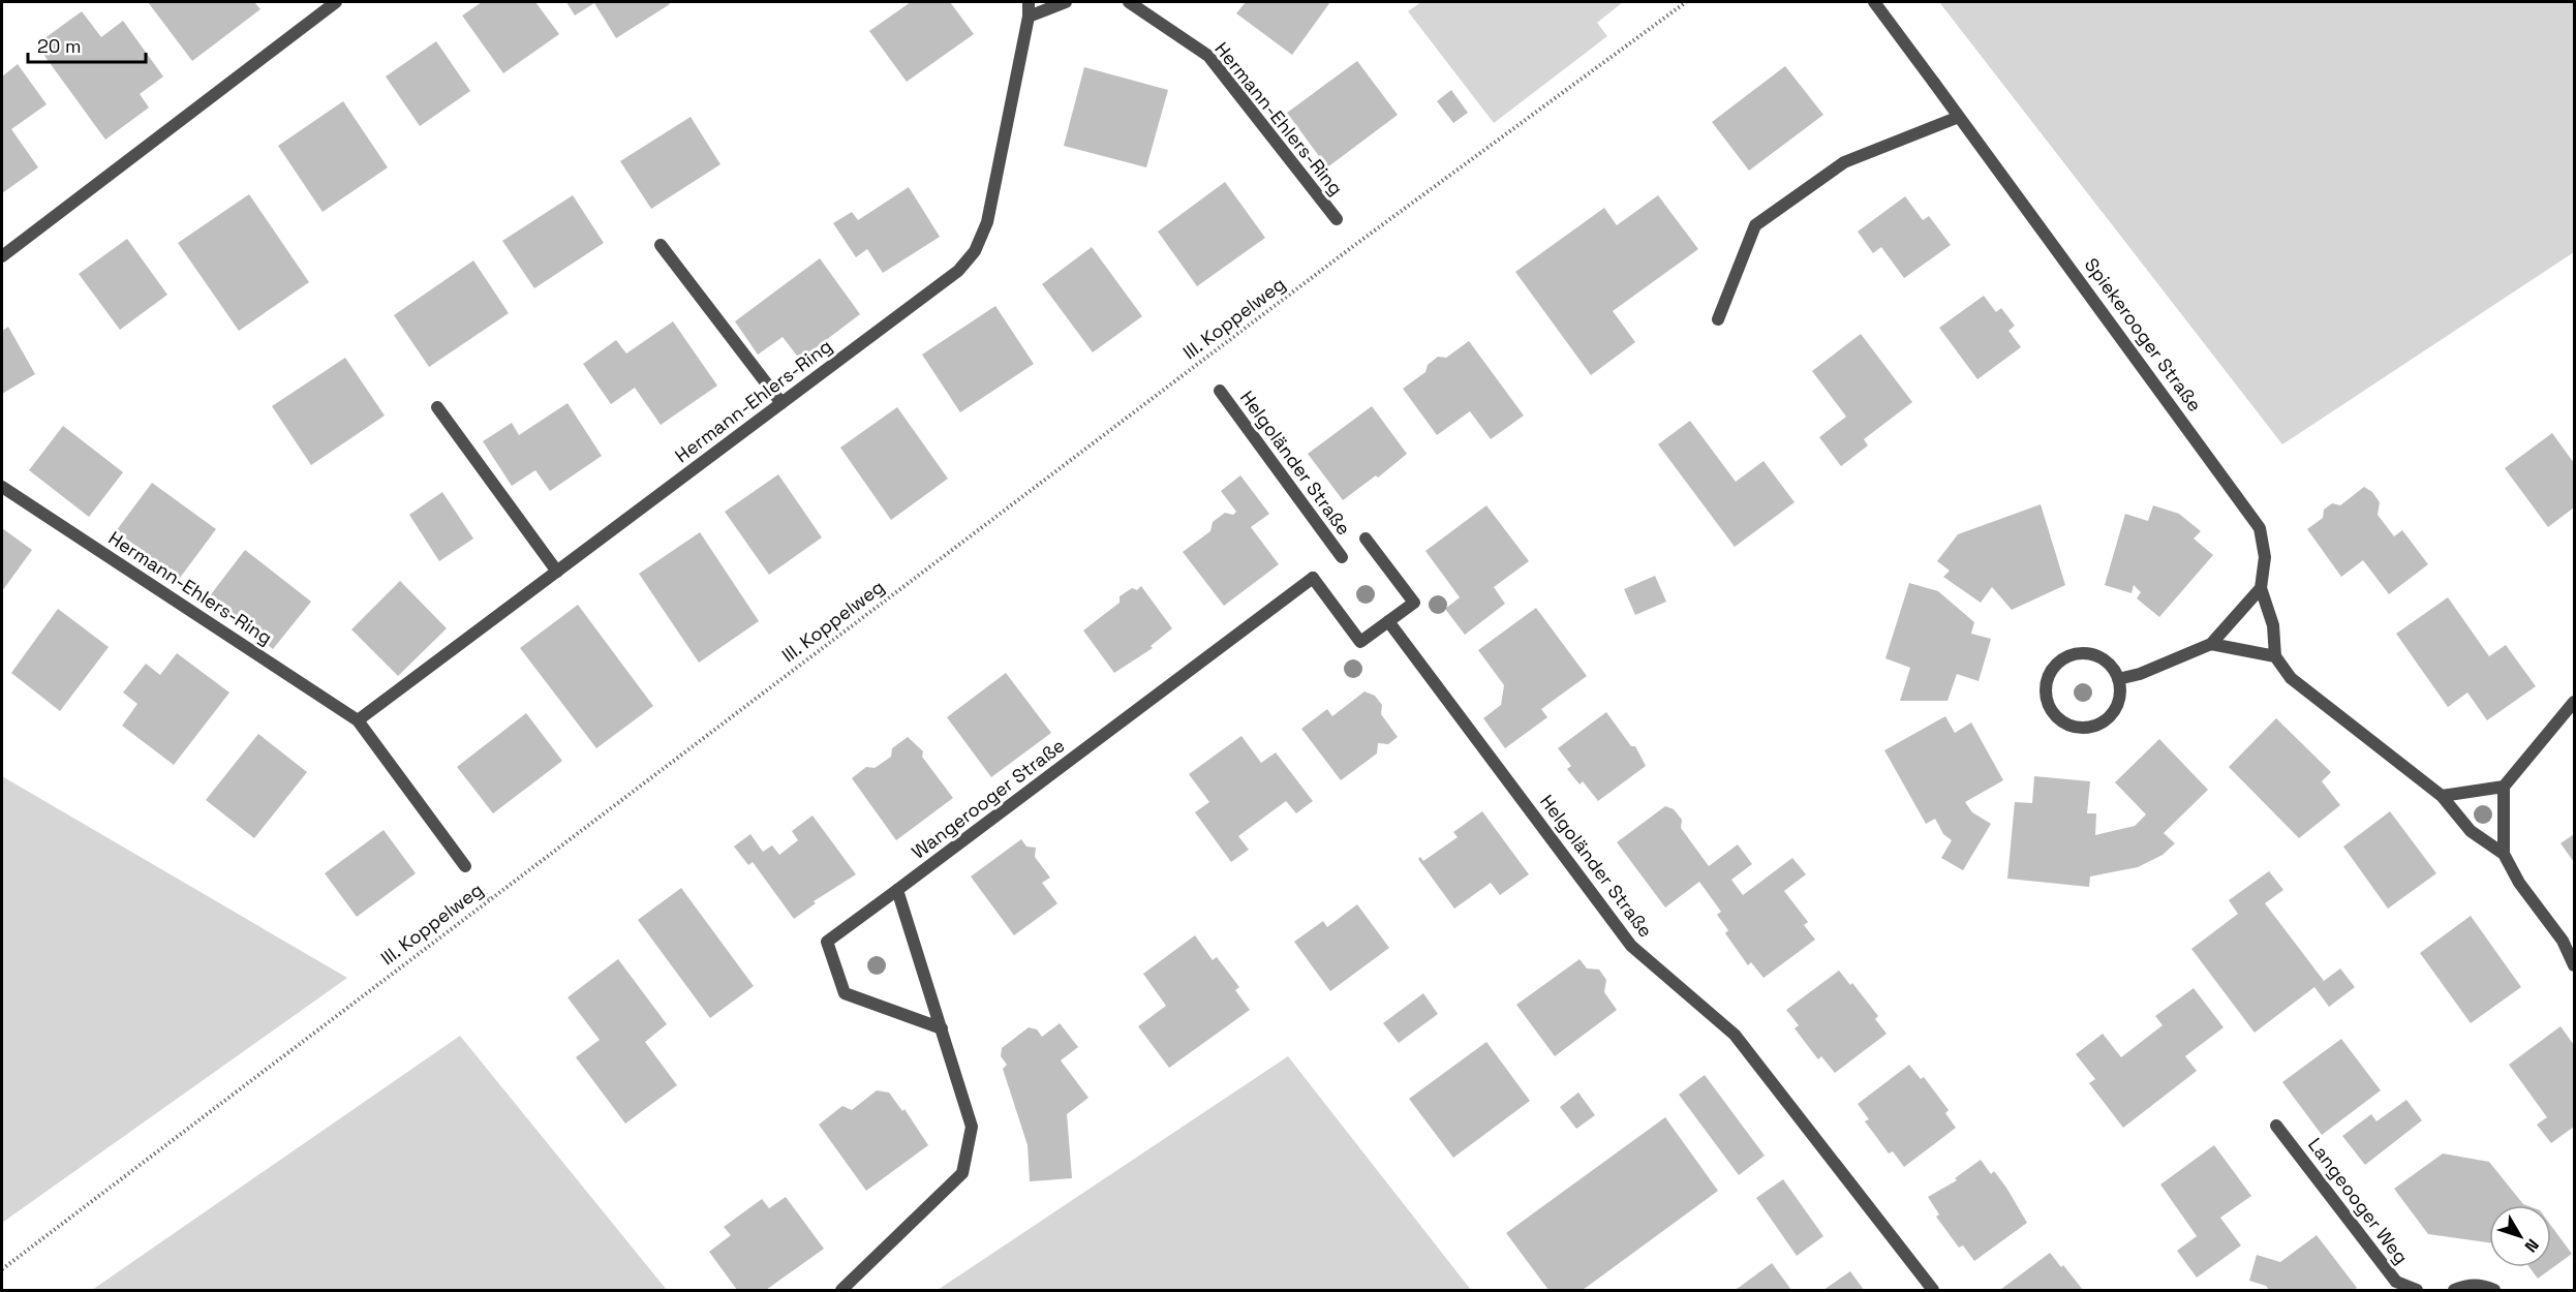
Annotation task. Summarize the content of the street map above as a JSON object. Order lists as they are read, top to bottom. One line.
{"streets":{"street":["Hermann-Ehlers-Ring","Spiekerooger Straße","Helgoländer Straße","Wangerooger Straße","Langeooger Weg"],"path":["III. Koppelweg"]},"crossings":[["Helgoländer Straße","Wangerooger Straße"]],"scale_bar":"20 m","north":"bottom right"}
